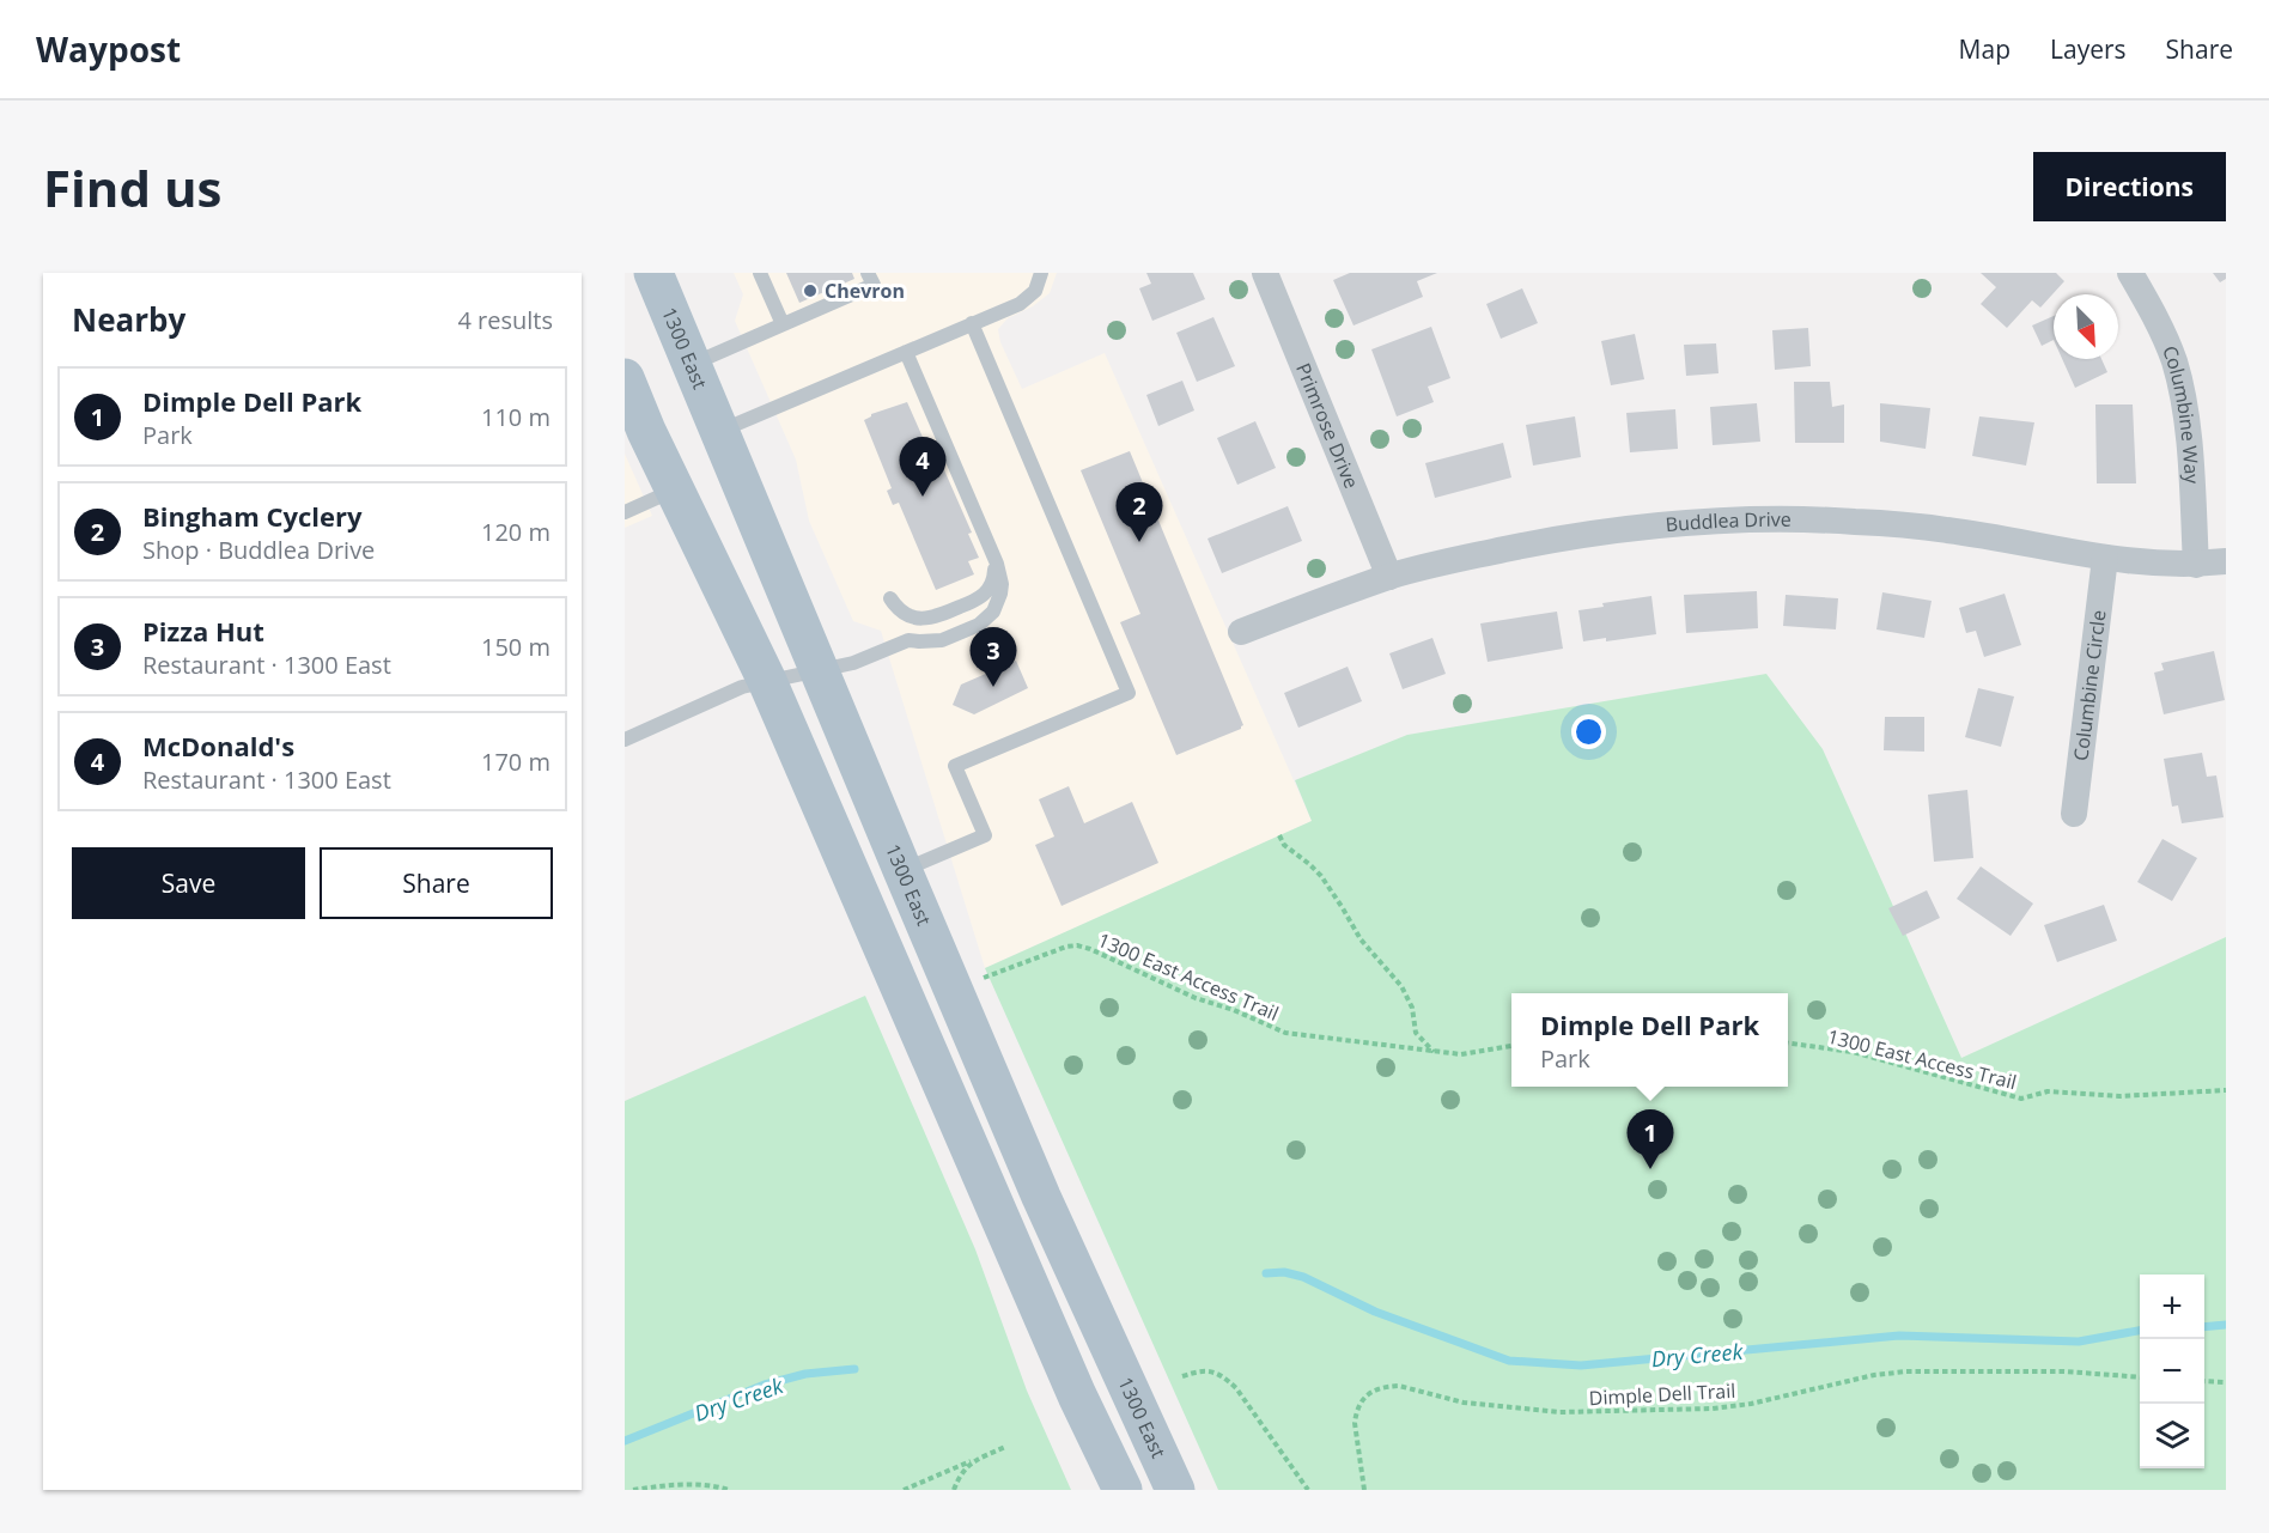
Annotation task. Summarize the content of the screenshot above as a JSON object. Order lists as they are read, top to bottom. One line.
{"streets":{"main road":["1300 East"],"street":["Columbine Way","Primrose Drive","Buddlea Drive","Columbine Circle"],"path":["1300 East Access Trail","Dimple Dell Trail"]},"crossings":[["Columbine Way","Buddlea Drive"],["Primrose Drive","Buddlea Drive"],["Buddlea Drive","Columbine Circle"]],"water":["Dry Creek"],"places":["Chevron"],"north":"bottom right","page":{"header":"Waypost","nav":["Map","Layers","Share"],"buttons":["Directions",["Save","Share"]],"title":"Find us","heading":["Nearby","4 results"],"list":[{"mark":"1","name":"Dimple Dell Park","note":"Park","value":"110 m"},{"mark":"2","name":"Bingham Cyclery","note":"Shop · Buddlea Drive","value":"120 m"},{"mark":"3","name":"Pizza Hut","note":"Restaurant · 1300 East","value":"150 m"},{"mark":"4","name":"McDonald's","note":"Restaurant · 1300 East","value":"170 m"}],"pins":["4","2","3","1"],"popup":["Dimple Dell Park","Park"],"map_buttons":["+","−"]}}
